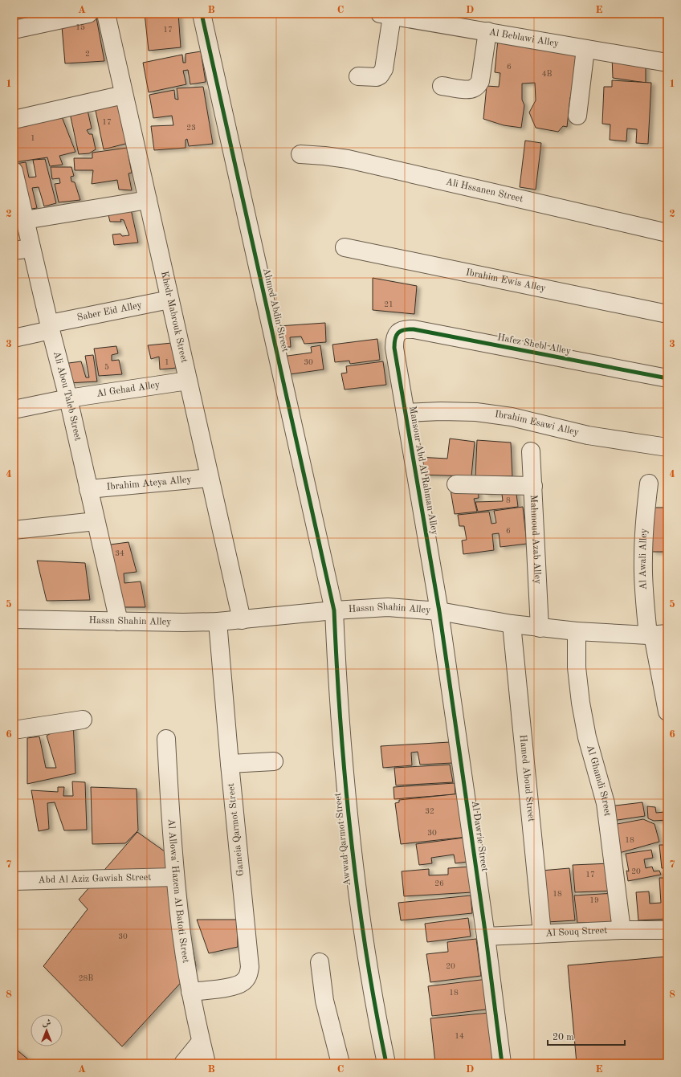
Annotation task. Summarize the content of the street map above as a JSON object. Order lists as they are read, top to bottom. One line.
{"streets":{"street":["Al Beblawi Alley","Ali Hssanen Street","Ibrahim Ewis Alley","Ahmed Abdin Street","Saber Eid Alley","Khedr Mabrouk Street","Hafez Shebl Alley","Al Gehad Alley","Ali Abou Taleb Street","Ibrahim Esawi Alley","Mansour Abd Al Rahman Alley","Ibrahim Ateya Alley","Mahmoud Azab Alley","Al Awali Alley","Hassn Shahin Alley","Hamed Aboud Street","Al Ghamdi Street","Gameia Qarmot Street","Al Dawrie Street","Awwad Qarmot Street","Abd Al Aziz Gawish Street","Al Allowa' Hazem Al Batoti Street","Al Souq Street"]},"crossings":[["Ahmed Abdin Street","Hassn Shahin Alley"],["Ahmed Abdin Street","Awwad Qarmot Street"],["Saber Eid Alley","Khedr Mabrouk Street"],["Saber Eid Alley","Ali Abou Taleb Street"],["Khedr Mabrouk Street","Al Gehad Alley"],["Khedr Mabrouk Street","Ibrahim Ateya Alley"],["Khedr Mabrouk Street","Hassn Shahin Alley"],["Hafez Shebl Alley","Mansour Abd Al Rahman Alley"],["Al Gehad Alley","Ali Abou Taleb Street"],["Ali Abou Taleb Street","Ibrahim Ateya Alley"],["Ali Abou Taleb Street","Hassn Shahin Alley"],["Ibrahim Esawi Alley","Mansour Abd Al Rahman Alley"],["Mansour Abd Al Rahman Alley","Hassn Shahin Alley"],["Mansour Abd Al Rahman Alley","Al Dawrie Street"],["Mahmoud Azab Alley","Hassn Shahin Alley"],["Al Awali Alley","Hassn Shahin Alley"],["Hassn Shahin Alley","Hamed Aboud Street"],["Hassn Shahin Alley","Al Ghamdi Street"],["Hassn Shahin Alley","Gameia Qarmot Street"],["Hassn Shahin Alley","Al Dawrie Street"],["Hassn Shahin Alley","Awwad Qarmot Street"],["Hamed Aboud Street","Al Souq Street"],["Al Ghamdi Street","Al Souq Street"],["Gameia Qarmot Street","Al Allowa' Hazem Al Batoti Street"],["Al Dawrie Street","Al Souq Street"],["Abd Al Aziz Gawish Street","Al Allowa' Hazem Al Batoti Street"]],"house_numbers":["15","17","2","6","4B","17","23","1","21","1","30","5","8","6","34","32","30","18","20","17","26","18","19","30","20","28B","18","14"],"scale_bar":"20 m","north":"top","grid":{"columns":["A","B","C","D","E"],"rows":["1","2","3","4","5","6","7","8"]}}
